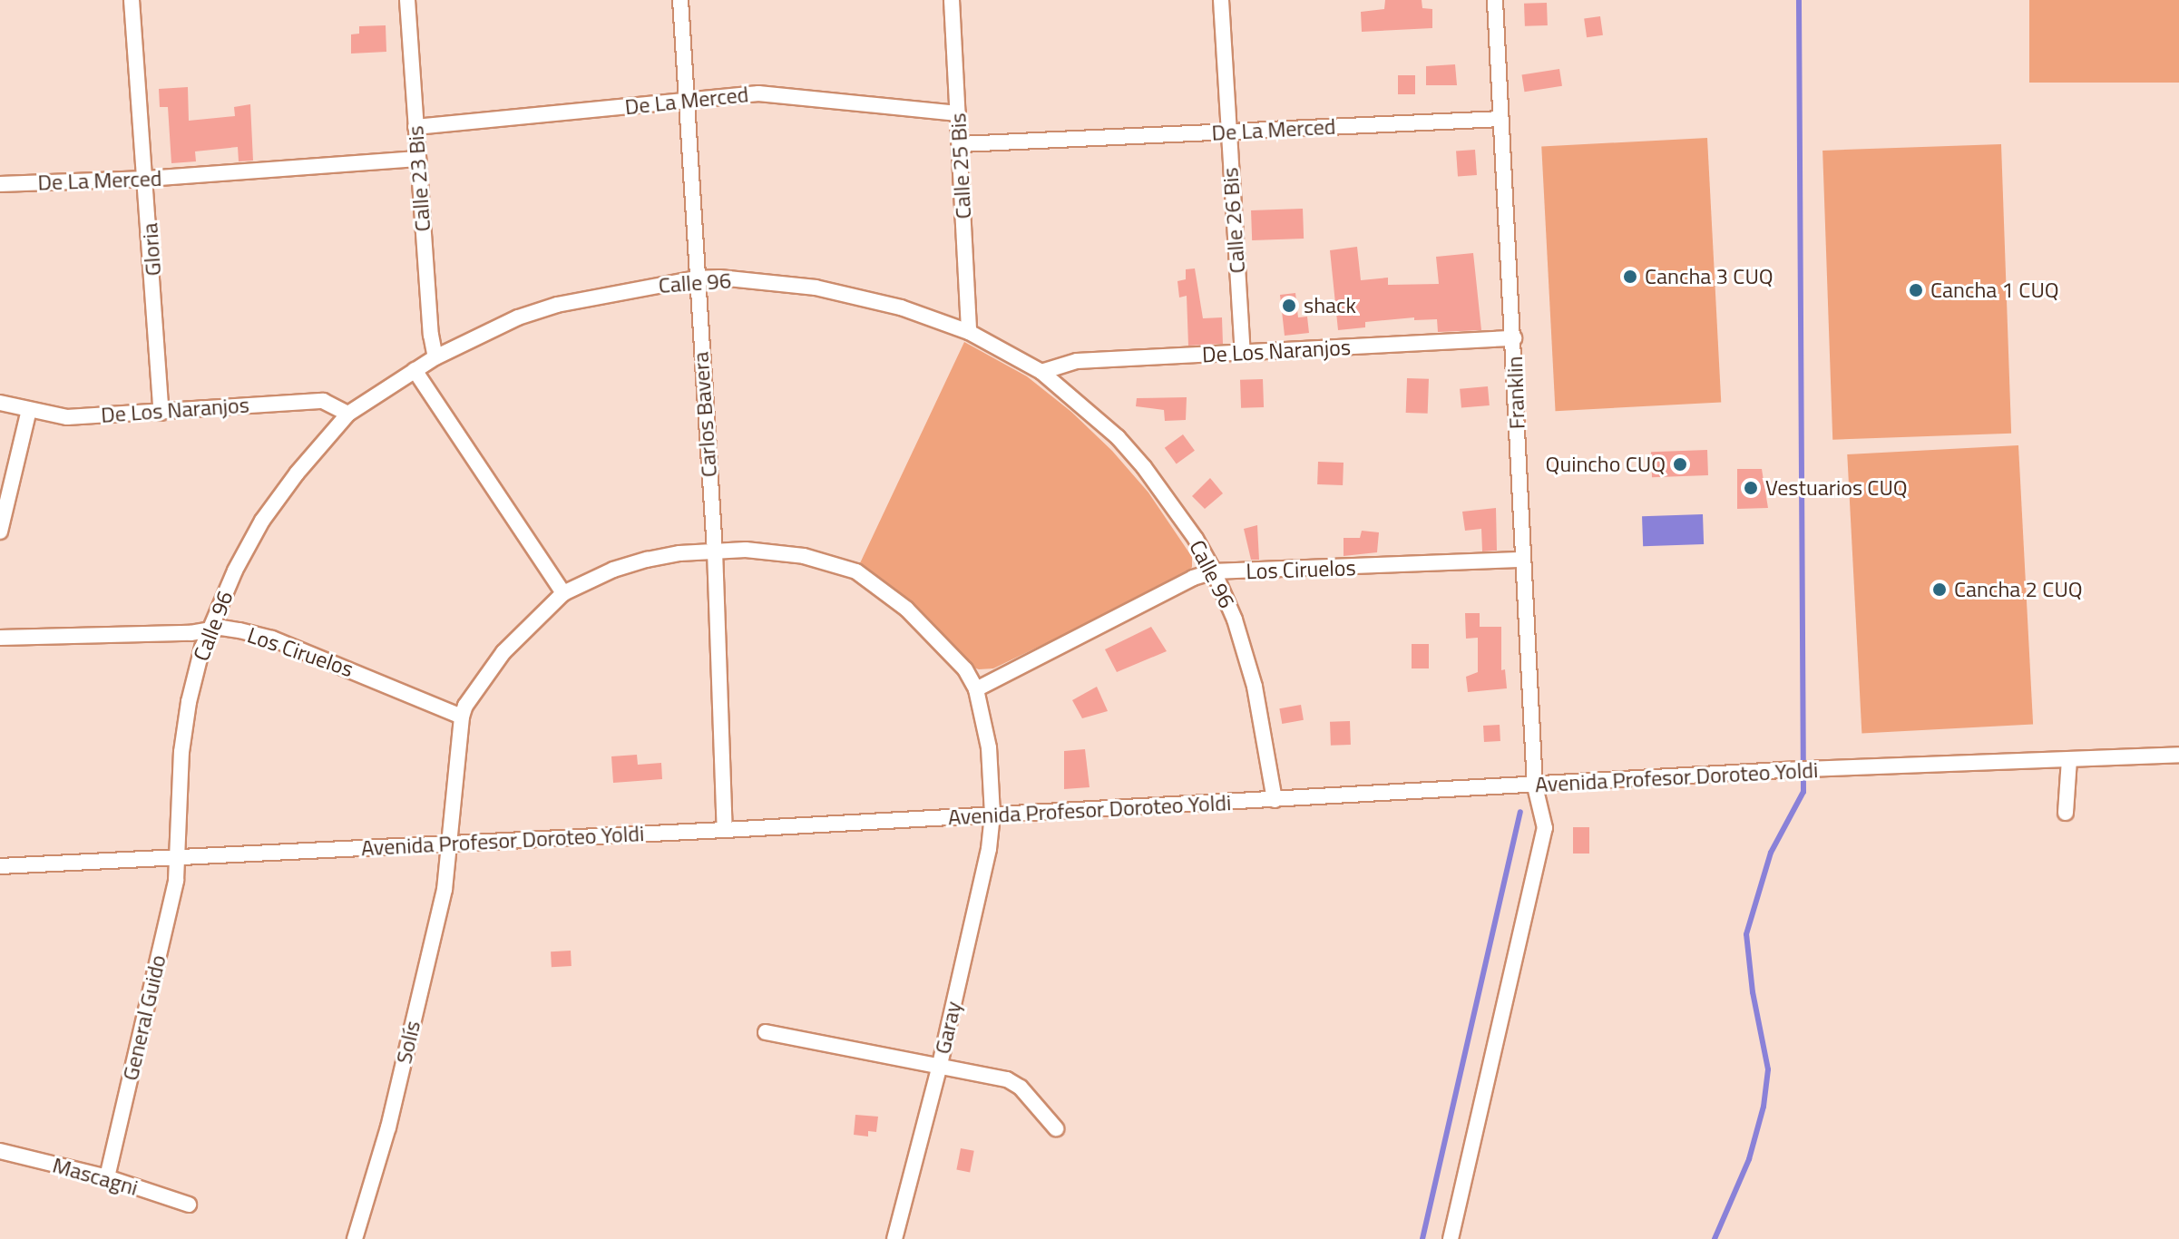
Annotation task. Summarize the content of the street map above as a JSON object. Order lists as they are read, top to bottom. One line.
{"streets":{"street":["De La Merced","Calle 25 Bis","Calle 23 Bis","Calle 26 Bis","Gloria","Calle 96","De Los Naranjos","Franklin","Carlos Bavera","Los Ciruelos","Avenida Profesor Doroteo Yoldi","General Guido","Garay","Solís","Mascagni"]},"crossings":[["De La Merced","Calle 25 Bis"],["De La Merced","Calle 23 Bis"],["De La Merced","Calle 26 Bis"],["De La Merced","Gloria"],["De La Merced","Franklin"],["De La Merced","Carlos Bavera"],["Calle 25 Bis","Calle 96"],["Calle 23 Bis","Calle 96"],["Calle 26 Bis","De Los Naranjos"],["Gloria","De Los Naranjos"],["Calle 96","De Los Naranjos"],["Calle 96","Carlos Bavera"],["Calle 96","Los Ciruelos"],["Calle 96","Avenida Profesor Doroteo Yoldi"],["Calle 96","General Guido"],["De Los Naranjos","Franklin"],["Franklin","Los Ciruelos"],["Franklin","Avenida Profesor Doroteo Yoldi"],["Carlos Bavera","Avenida Profesor Doroteo Yoldi"],["Los Ciruelos","Garay"],["Los Ciruelos","Solís"],["Avenida Profesor Doroteo Yoldi","General Guido"],["Avenida Profesor Doroteo Yoldi","Garay"],["Avenida Profesor Doroteo Yoldi","Solís"],["General Guido","Mascagni"]],"places":["Cancha 3 CUQ","Cancha 1 CUQ","shack","Quincho CUQ","Vestuarios CUQ","Cancha 2 CUQ"]}
